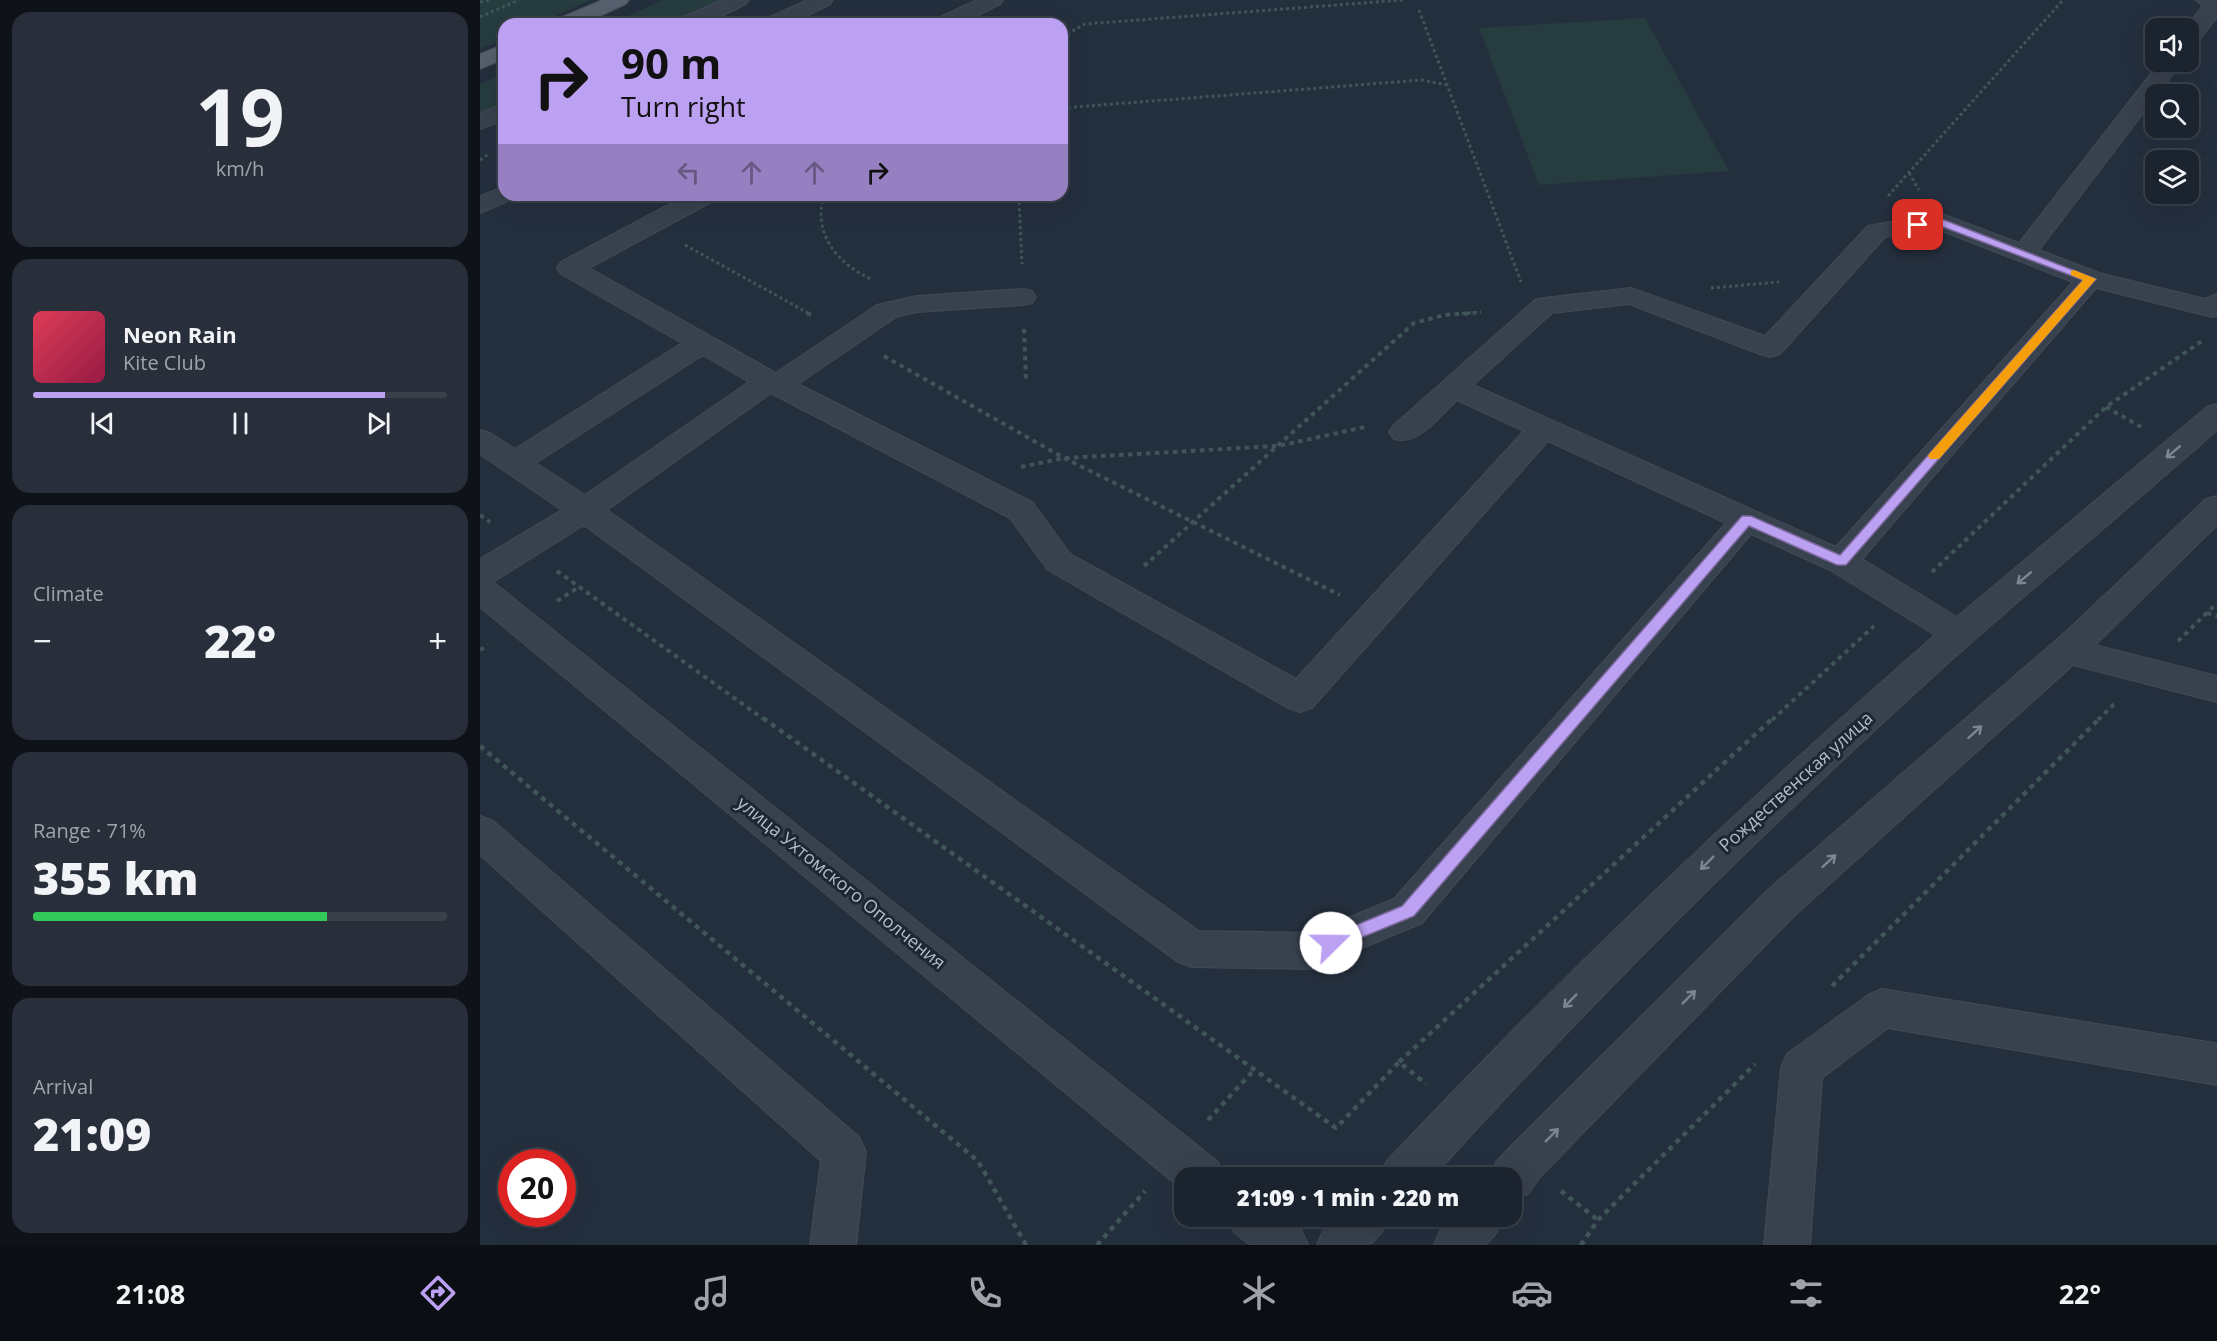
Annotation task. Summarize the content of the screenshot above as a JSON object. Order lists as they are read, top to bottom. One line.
{"streets":{"street":["Рождественская улица","улица Ухтомского Ополчения"]},"page":{"tile":[["19","km/h"],"Climate",["Range · 71%","355 km"],["Arrival","21:09"]],"turn":["90 m","Turn right"],"song":["Neon Rain","Kite Club"],"heat":["−","22°","+"],"limit":"20","trip":"21:09 · 1 min · 220 m","tabs":["21:08","22°"]}}
